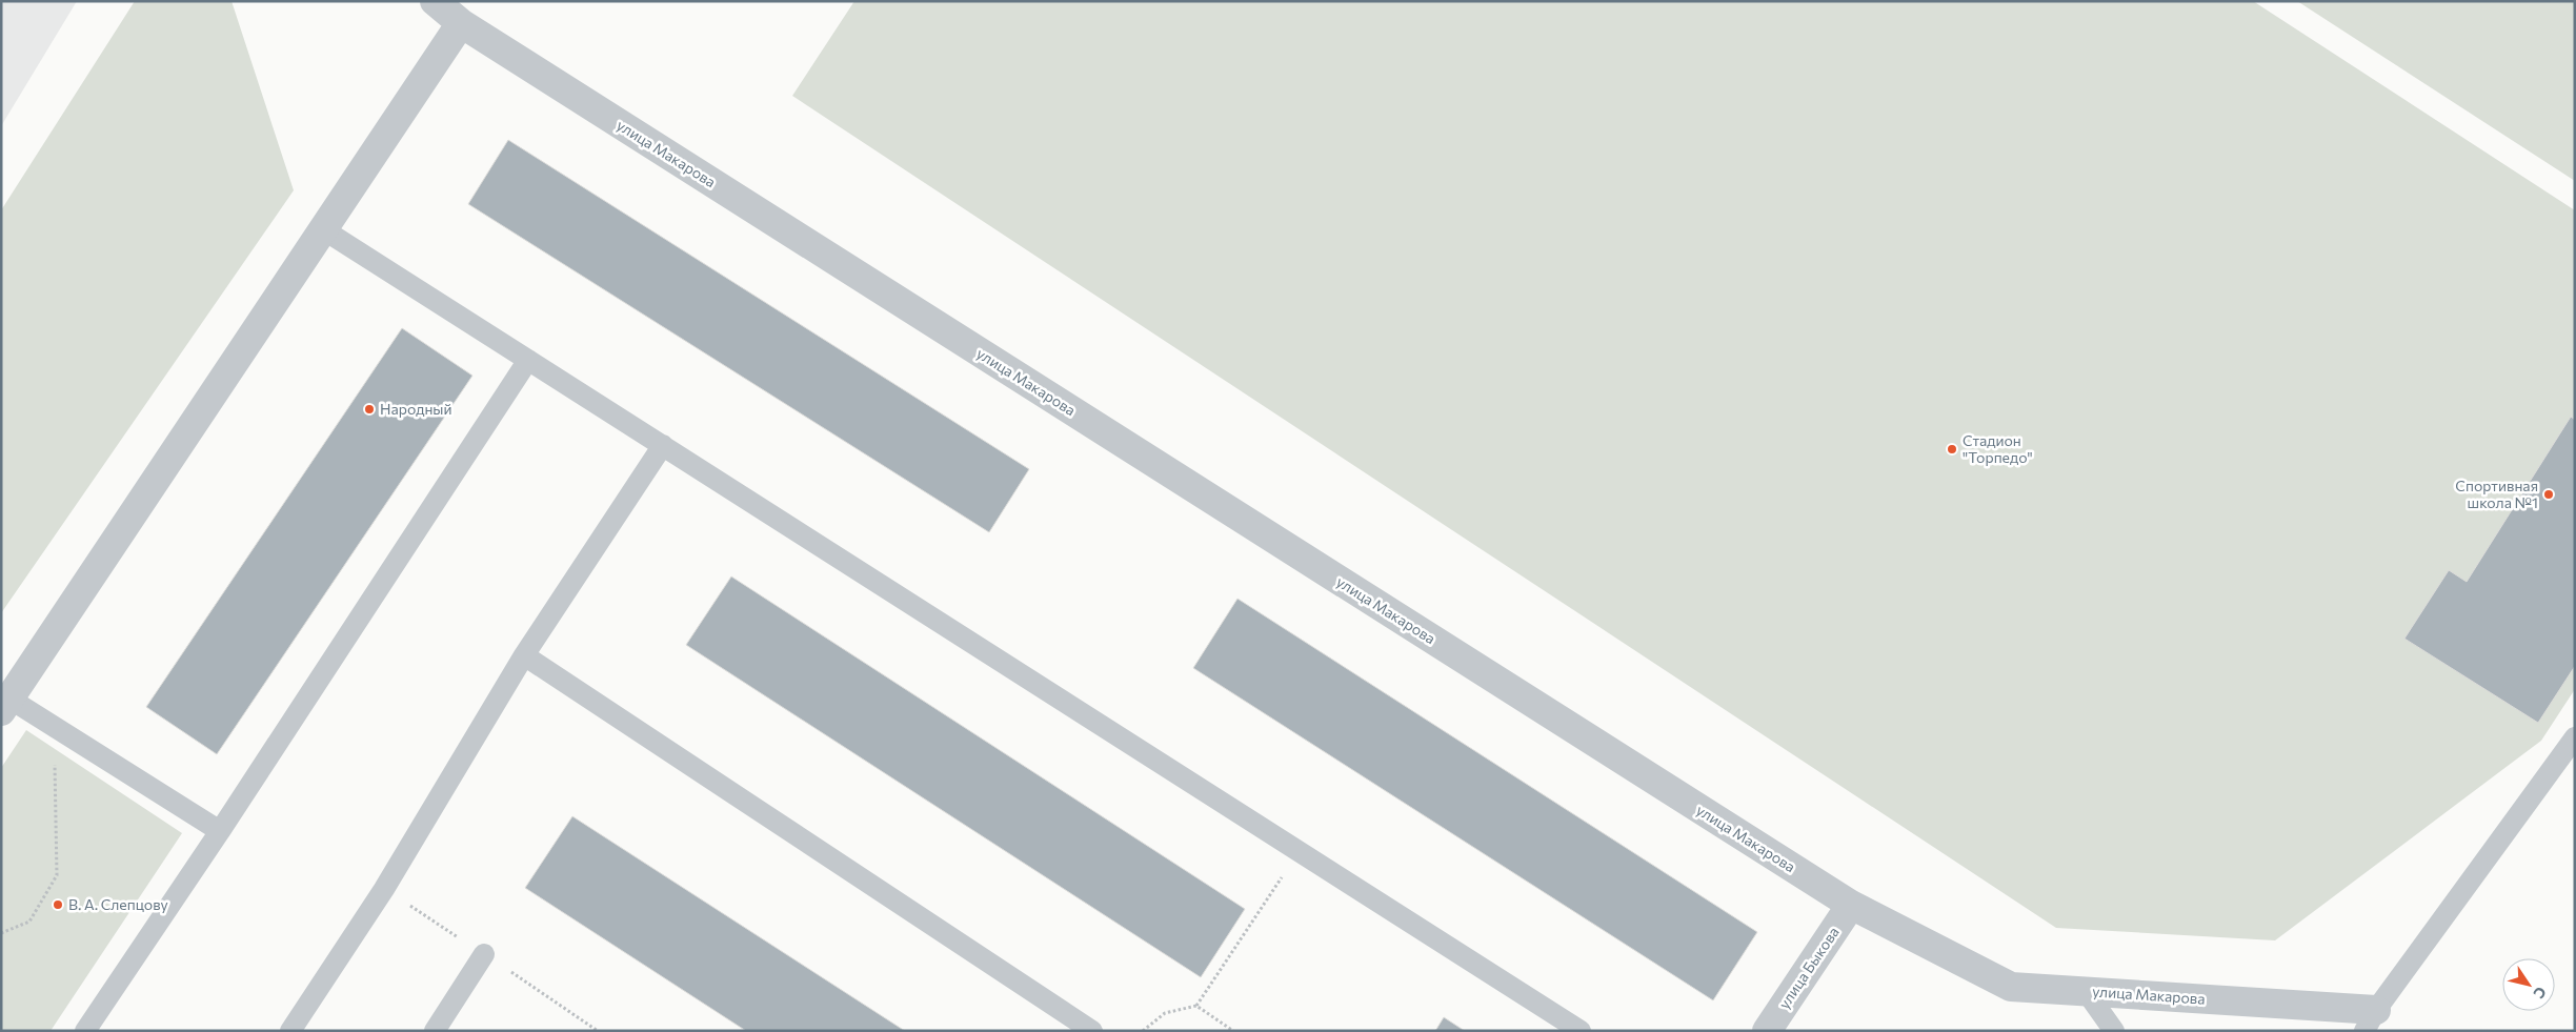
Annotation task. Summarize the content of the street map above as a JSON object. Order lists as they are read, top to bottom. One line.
{"streets":{"street":["улица Макарова","улица Быкова"]},"crossings":[["улица Макарова","улица Быкова"]],"places":["Народный","Стадион \"Торпедо\"","Спортивная школа №1","В. А. Слепцову"],"north":"bottom right"}
